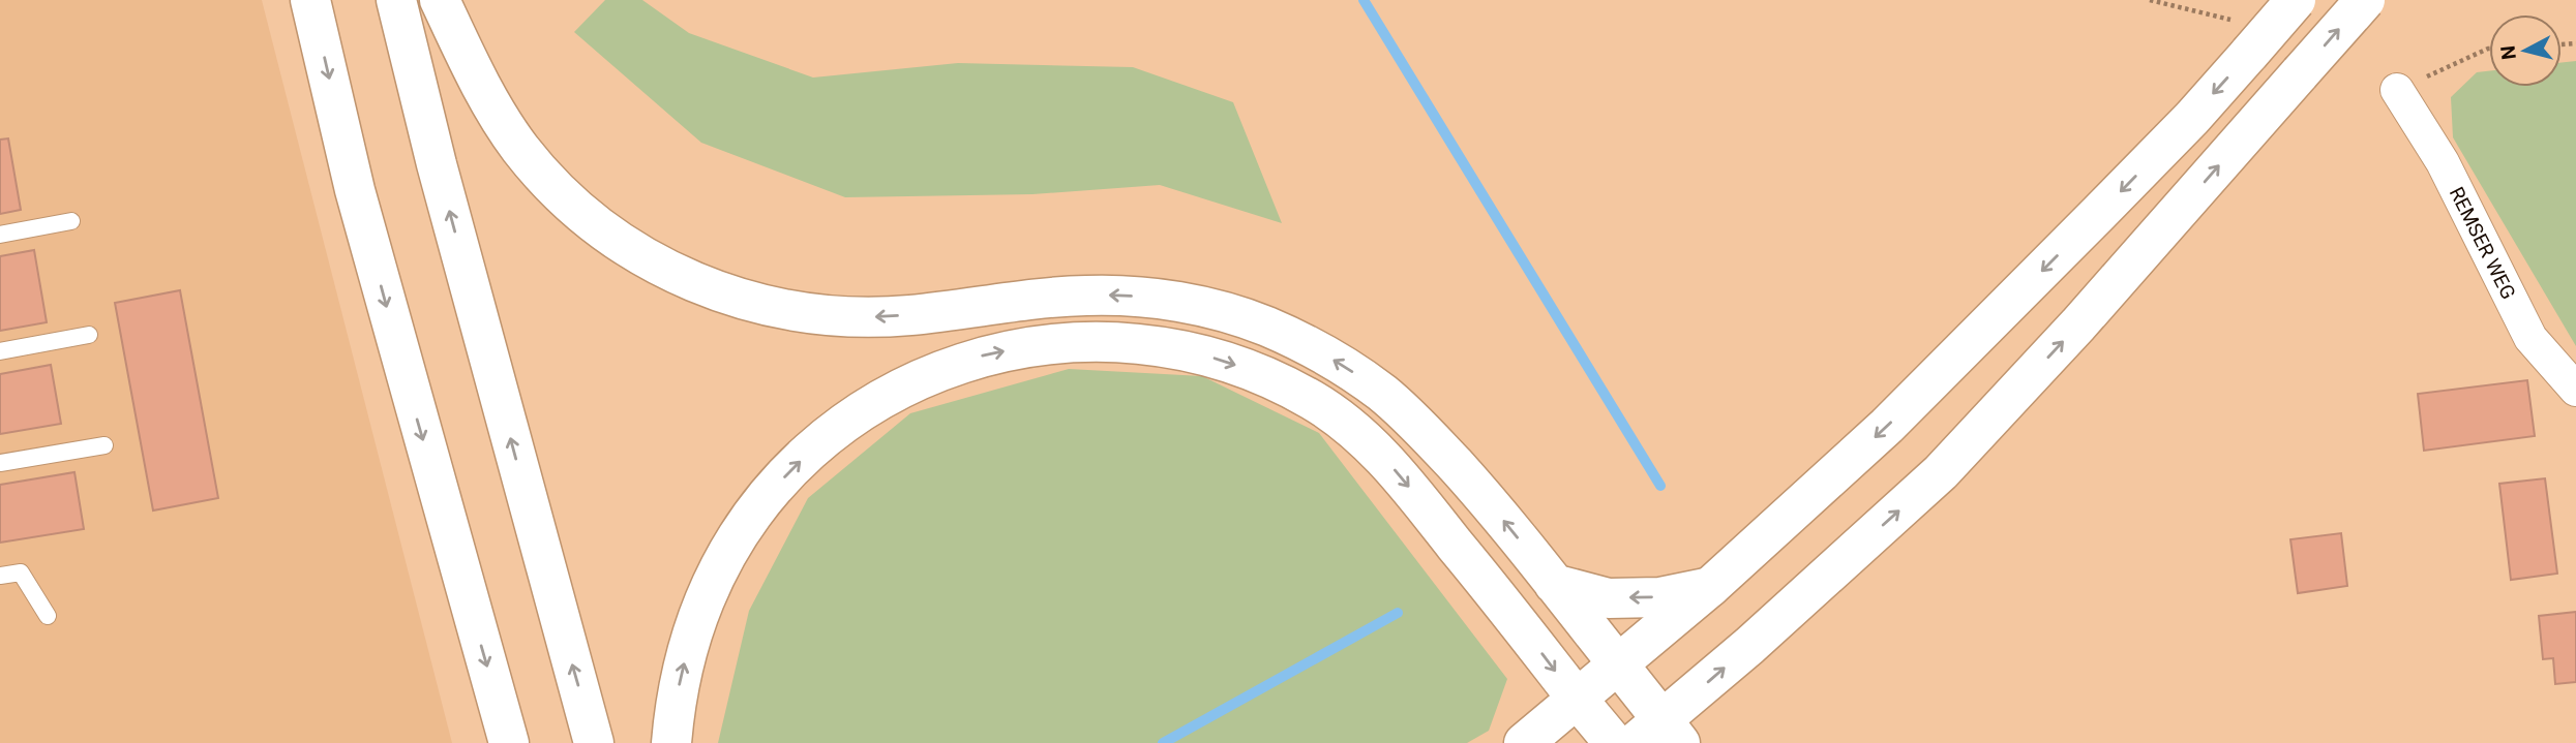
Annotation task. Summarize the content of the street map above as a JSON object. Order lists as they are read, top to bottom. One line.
{"streets":{"street":["REMSER WEG"]},"north":"left"}
